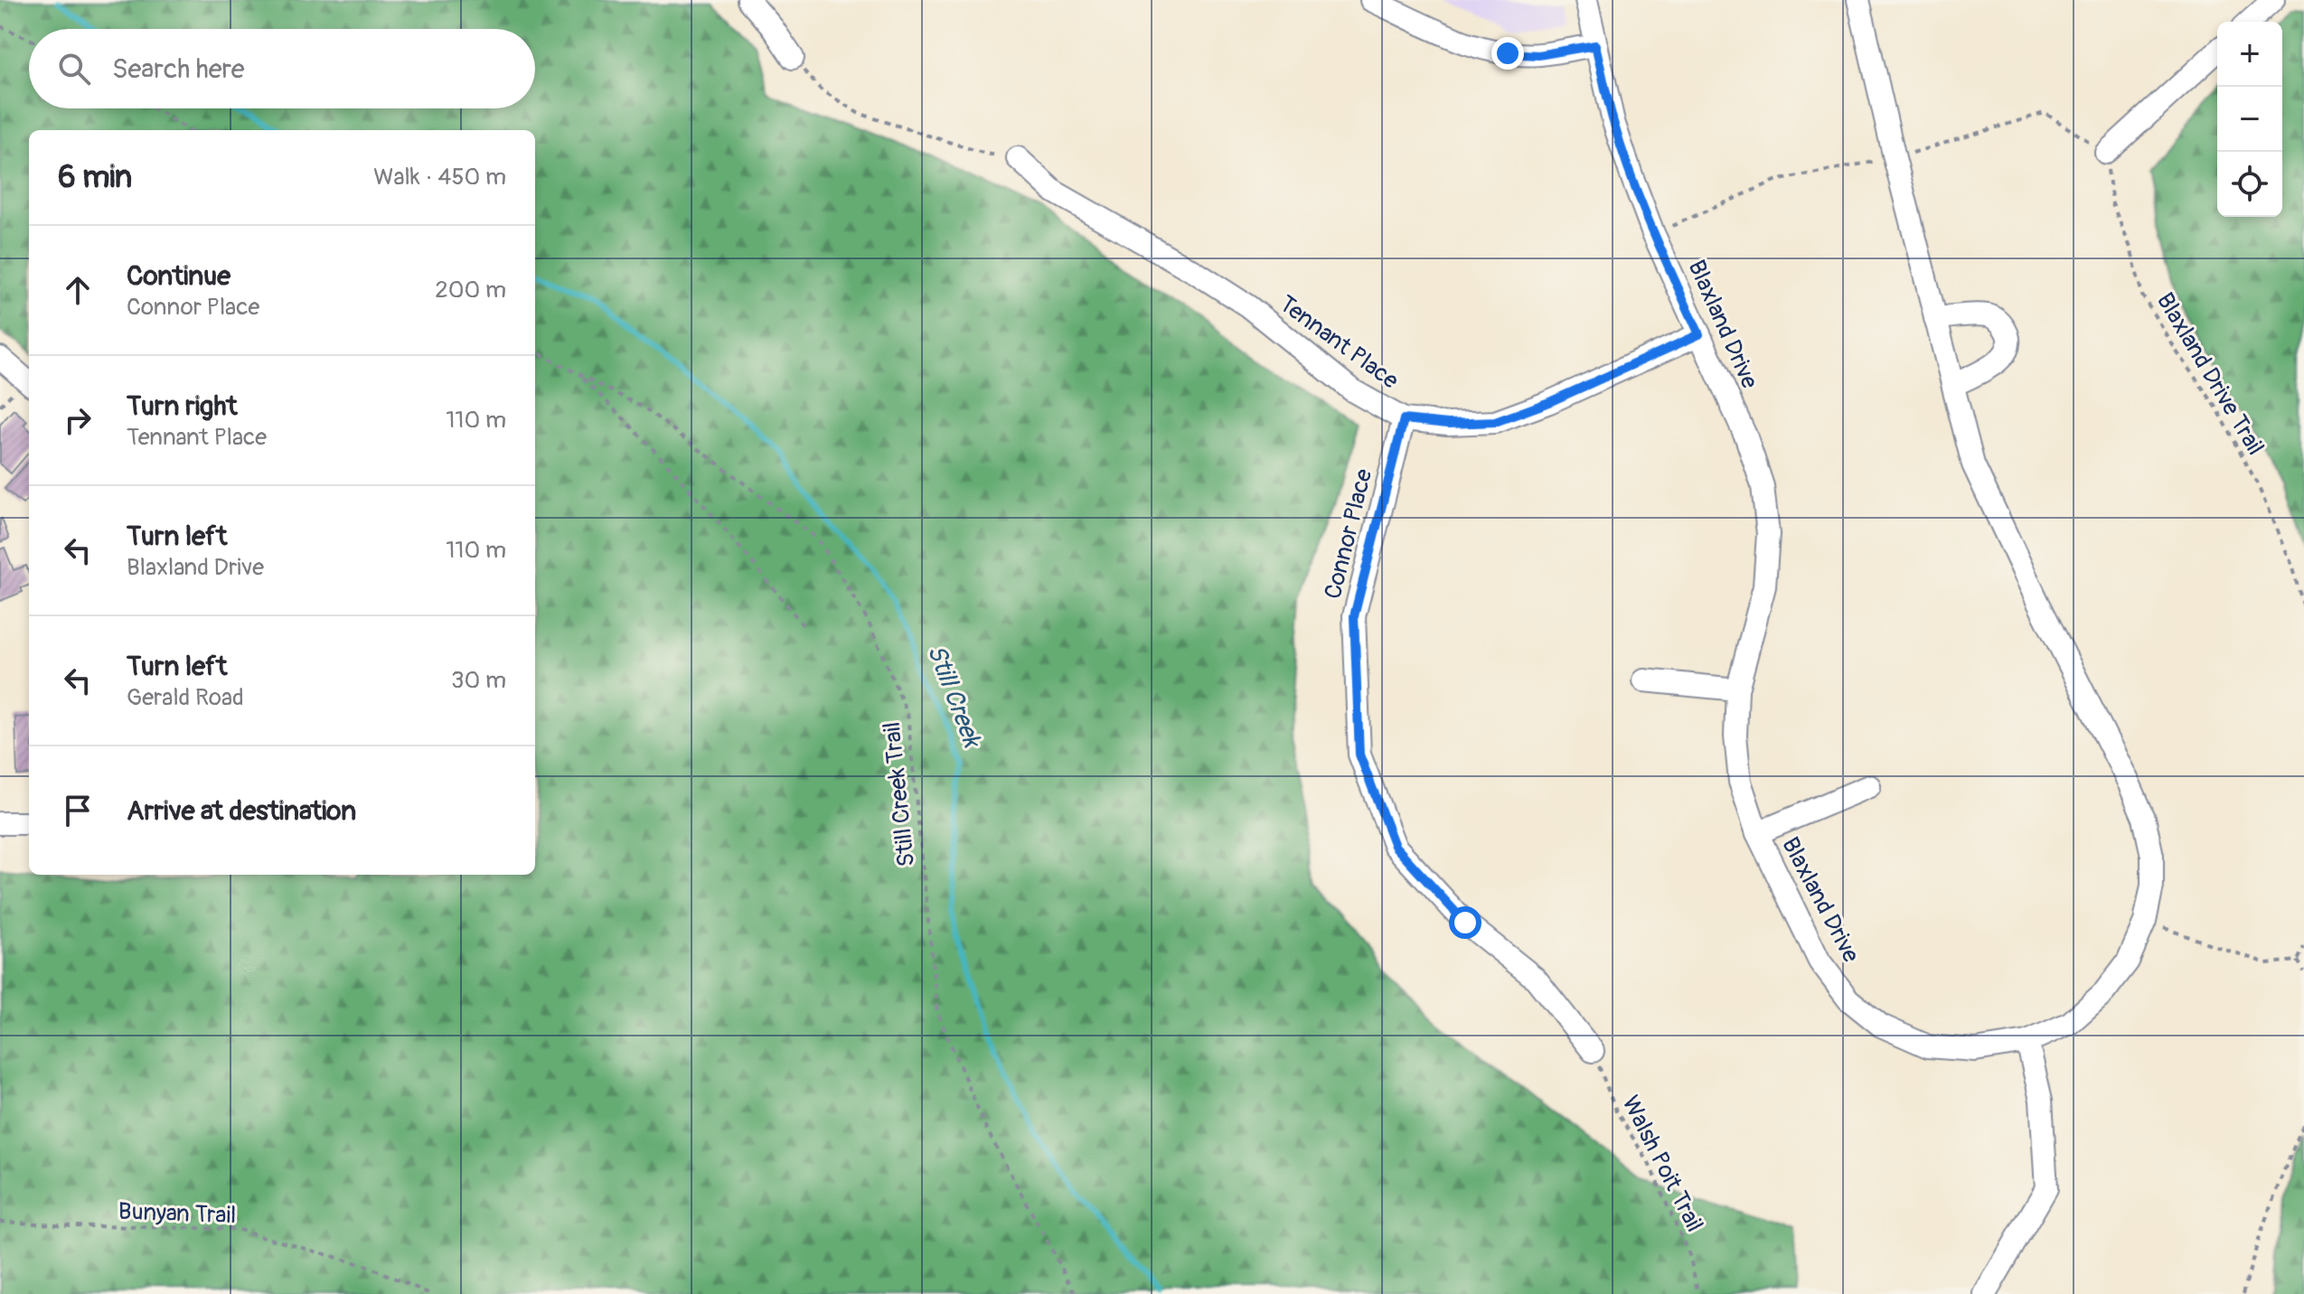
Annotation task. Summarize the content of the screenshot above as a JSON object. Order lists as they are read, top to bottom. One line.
{"streets":{"street":["Blaxland Drive","Tennant Place","Connor Place"],"path":["Blaxland Drive Trail","Still Creek Trail","Walsh Poit Trail","Bunyan Trail"]},"crossings":[["Blaxland Drive","Tennant Place"],["Tennant Place","Connor Place"],["Connor Place","Walsh Poit Trail"]],"water":["Still Creek"],"page":{"map_buttons":["+","−"],"search":"Search here","heading":["6 min","Walk · 450 m"],"list":[["Continue","Connor Place","200 m"],["Turn right","Tennant Place","110 m"],["Turn left","Blaxland Drive","110 m"],["Turn left","Gerald Road","30 m"],"Arrive at destination"]}}
